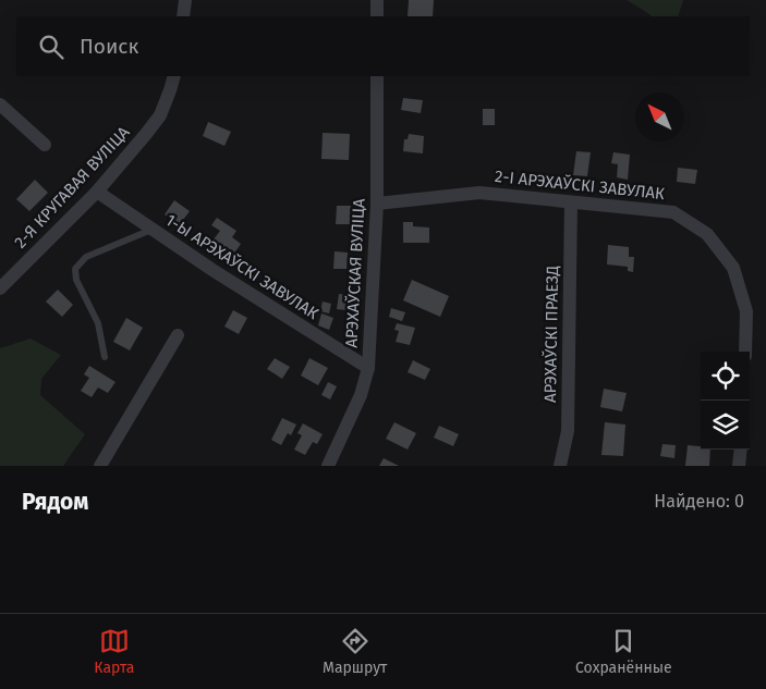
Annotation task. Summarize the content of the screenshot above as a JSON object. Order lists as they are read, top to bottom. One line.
{"streets":{"street":["2-І АРЭХАЎСКІ ЗАВУЛАК","2-Я КРУГАВАЯ ВУЛІЦА","1-Ы АРЭХАЎСКІ ЗАВУЛАК","АРЭХАЎСКАЯ ВУЛІЦА","АРЭХАЎСКІ ПРАЕЗД"]},"crossings":[["2-І АРЭХАЎСКІ ЗАВУЛАК","АРЭХАЎСКАЯ ВУЛІЦА"],["2-І АРЭХАЎСКІ ЗАВУЛАК","АРЭХАЎСКІ ПРАЕЗД"],["2-Я КРУГАВАЯ ВУЛІЦА","1-Ы АРЭХАЎСКІ ЗАВУЛАК"],["1-Ы АРЭХАЎСКІ ЗАВУЛАК","АРЭХАЎСКАЯ ВУЛІЦА"]],"north":"top left","page":{"search":"Поиск","heading":["Рядом","Найдено: 0"],"nav":["Карта","Маршрут","Сохранённые"]}}
